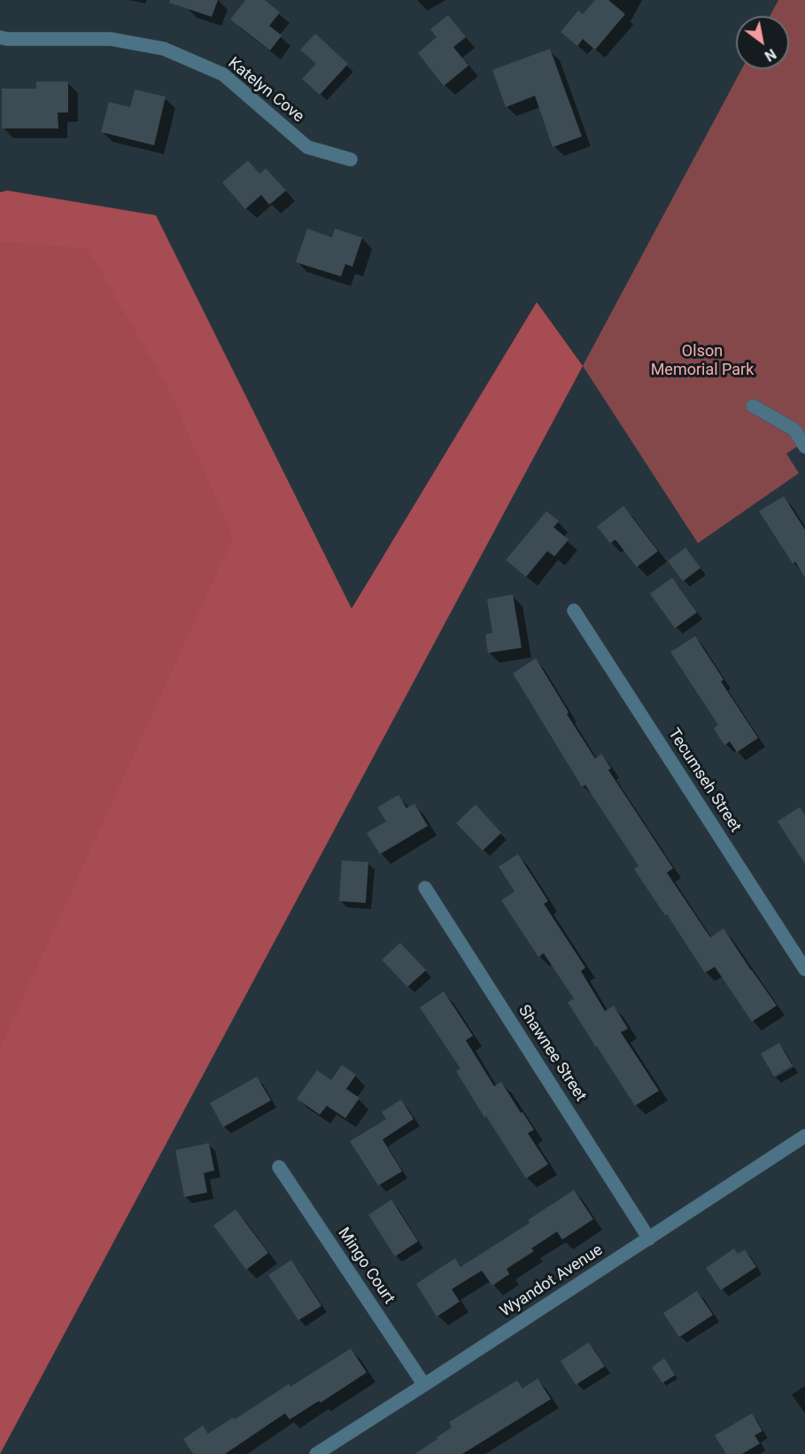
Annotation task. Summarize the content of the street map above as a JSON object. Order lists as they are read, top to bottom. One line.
{"streets":{"street":["Katelyn Cove","Tecumseh Street","Shawnee Street","Mingo Court","Wyandot Avenue"]},"crossings":[["Shawnee Street","Wyandot Avenue"],["Mingo Court","Wyandot Avenue"]],"parks":["Olson Memorial Park"],"north":"bottom right"}
